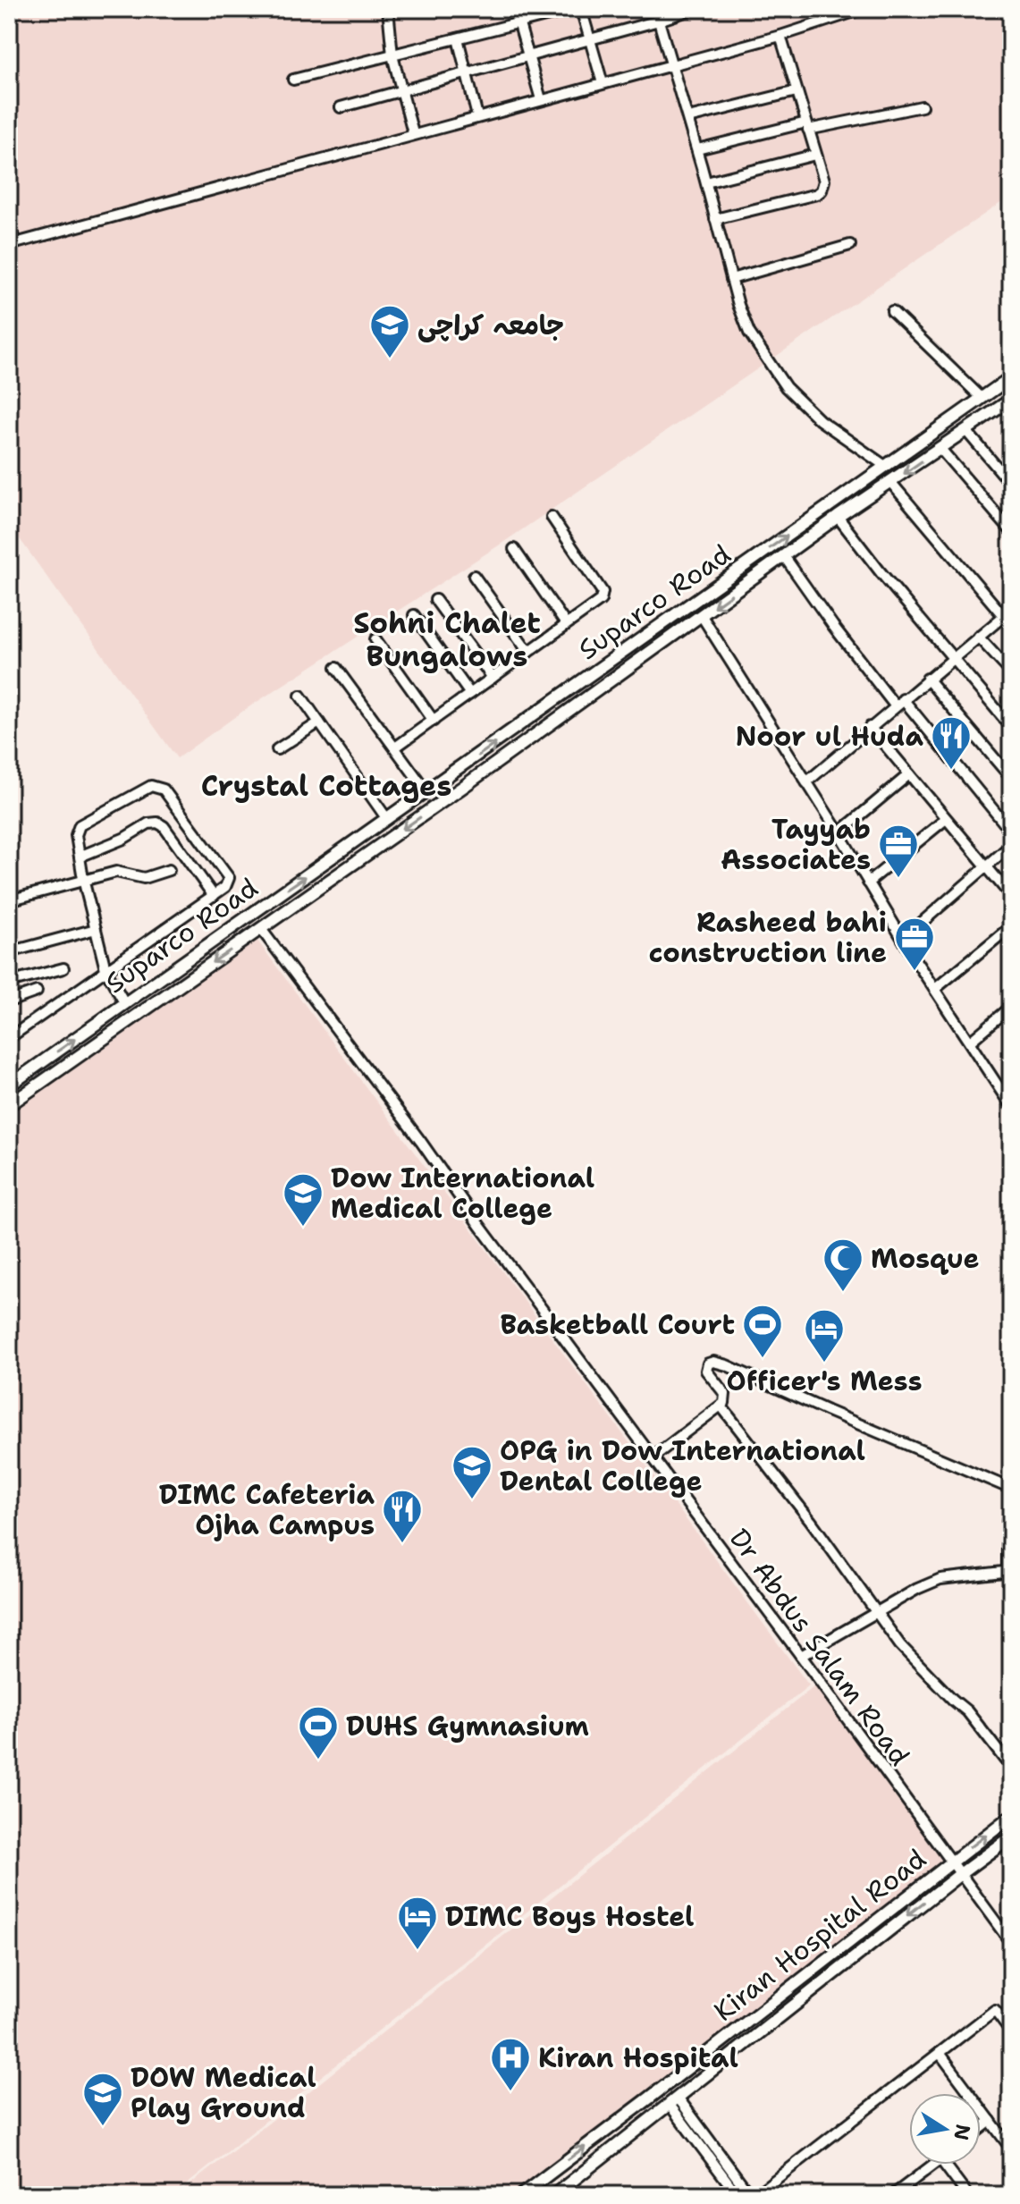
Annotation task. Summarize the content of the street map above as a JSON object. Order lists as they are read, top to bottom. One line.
{"streets":{"main road":["Suparco Road","Kiran Hospital Road"],"street":["Dr Abdus Salam Road"]},"crossings":[["Suparco Road","Dr Abdus Salam Road"],["Dr Abdus Salam Road","Kiran Hospital Road"]],"districts":["Sohni Chalet Bungalows","Crystal Cottages"],"places":{"school or university":["جامعہ کراچی","Dow International Medical College","OPG in Dow International Dental College","DOW Medical Play Ground"],"restaurant":["Noor ul Huda","DIMC Cafeteria Ojha Campus"],"office":["Tayyab Associates","Rasheed bahi construction line"],"mosque":["Mosque"],"sports":["Basketball Court","DUHS Gymnasium"],"hotel":["Officer's Mess","DIMC Boys Hostel"],"hospital":["Kiran Hospital"]},"north":"right"}
